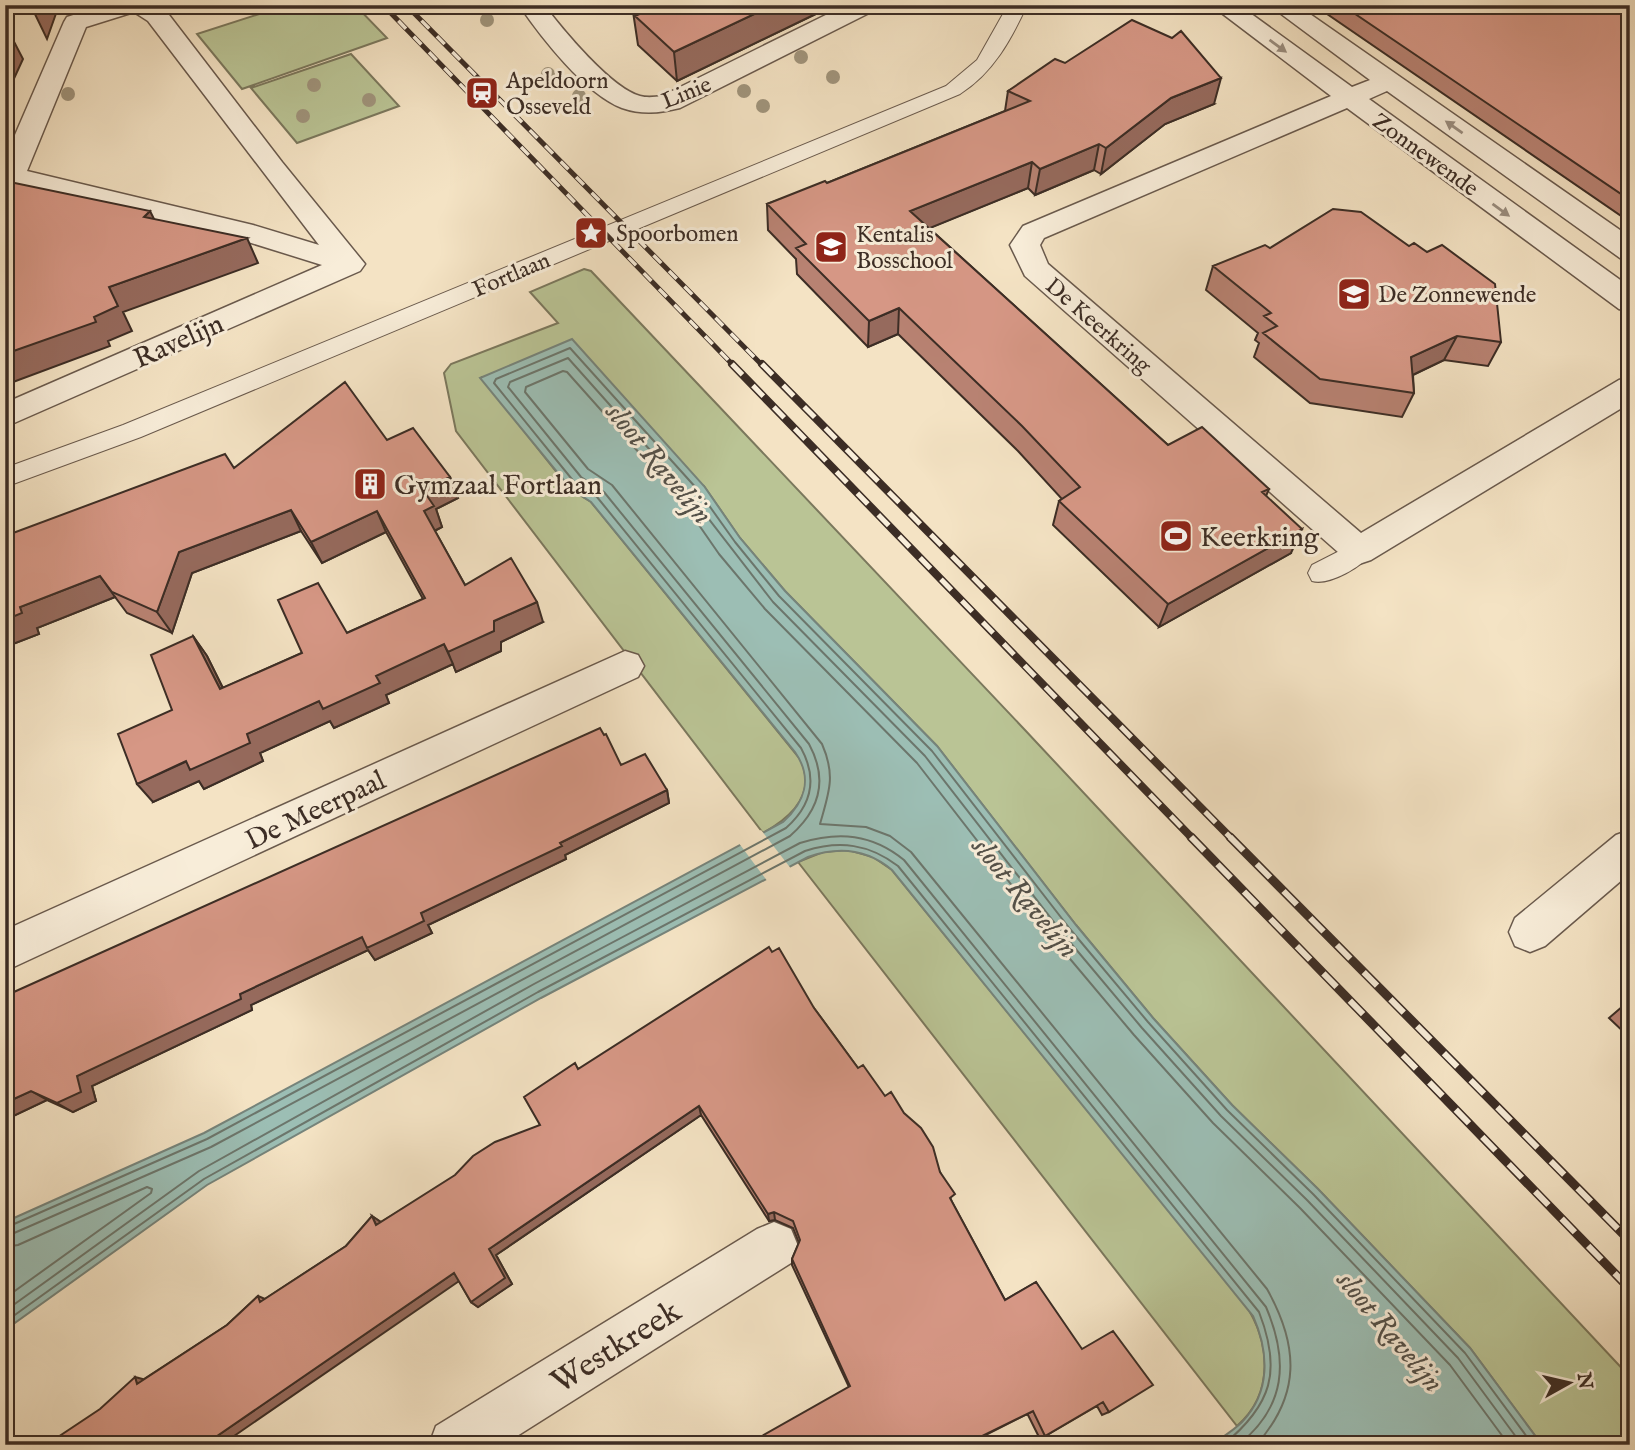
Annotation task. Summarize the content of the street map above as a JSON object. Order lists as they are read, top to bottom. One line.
{"streets":{"street":["Linie","Zonnewende","De Keerkring","Ravelijn","De Meerpaal","Westkreek"],"lane":["Fortlaan"]},"crossings":[["Zonnewende","De Keerkring"]],"water":["sloot Ravelijn"],"places":{"station":["Apeldoorn Osseveld"],"place":["Spoorbomen"],"school or university":["Kentalis Bosschool","De Zonnewende"],"building":["Gymzaal Fortlaan"],"sports":["Keerkring"]},"north":"right"}
